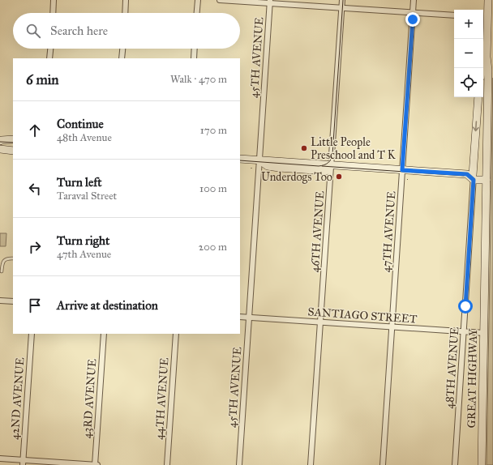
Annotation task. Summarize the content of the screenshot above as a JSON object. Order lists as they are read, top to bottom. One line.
{"streets":{"street":["45TH AVENUE","46TH AVENUE","47TH AVENUE","SANTIAGO STREET","48TH AVENUE","GREAT HIGHWAY","42ND AVENUE","43RD AVENUE","44TH AVENUE"]},"crossings":[["45TH AVENUE","SANTIAGO STREET"],["46TH AVENUE","SANTIAGO STREET"],["47TH AVENUE","SANTIAGO STREET"],["SANTIAGO STREET","48TH AVENUE"],["SANTIAGO STREET","GREAT HIGHWAY"]],"places":["Little People Preschool and T K","Underdogs Too"],"page":{"map_buttons":["+","−"],"search":"Search here","heading":["6 min","Walk · 470 m"],"list":[["Continue","48th Avenue","170 m"],["Turn left","Taraval Street","100 m"],["Turn right","47th Avenue","200 m"],"Arrive at destination"]}}
